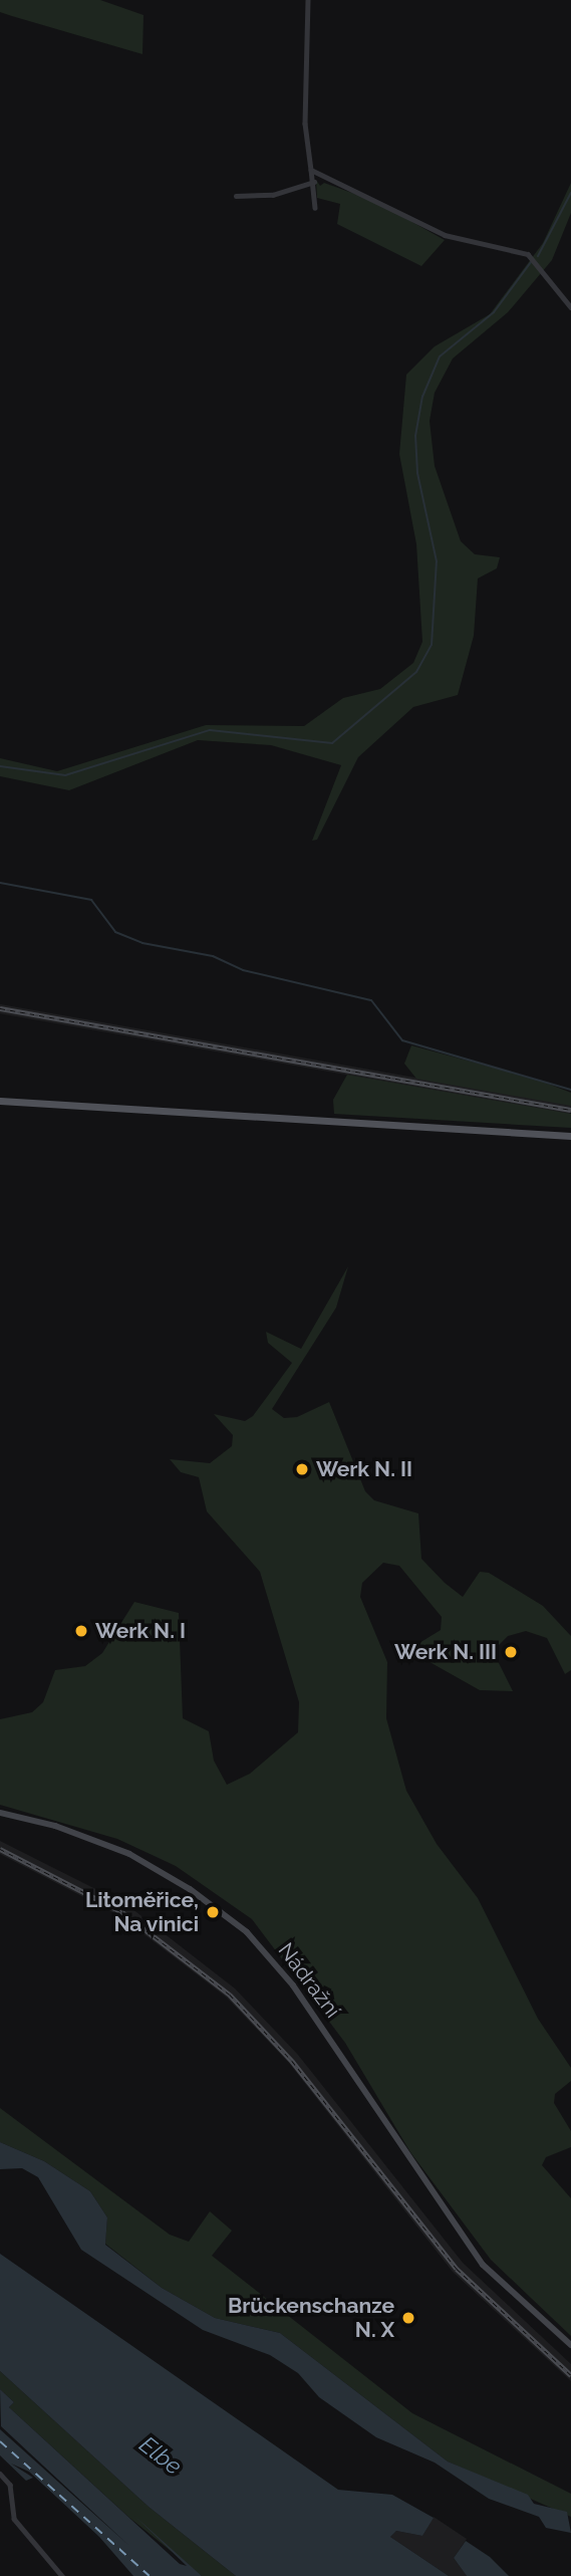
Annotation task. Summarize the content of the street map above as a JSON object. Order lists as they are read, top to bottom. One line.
{"streets":{"main road":["Nádražní"]},"water":["Elbe"],"places":["Werk N. II","Werk N. I","Werk N. III","Litoměřice, Na vinici","Brückenschanze N. X"]}
